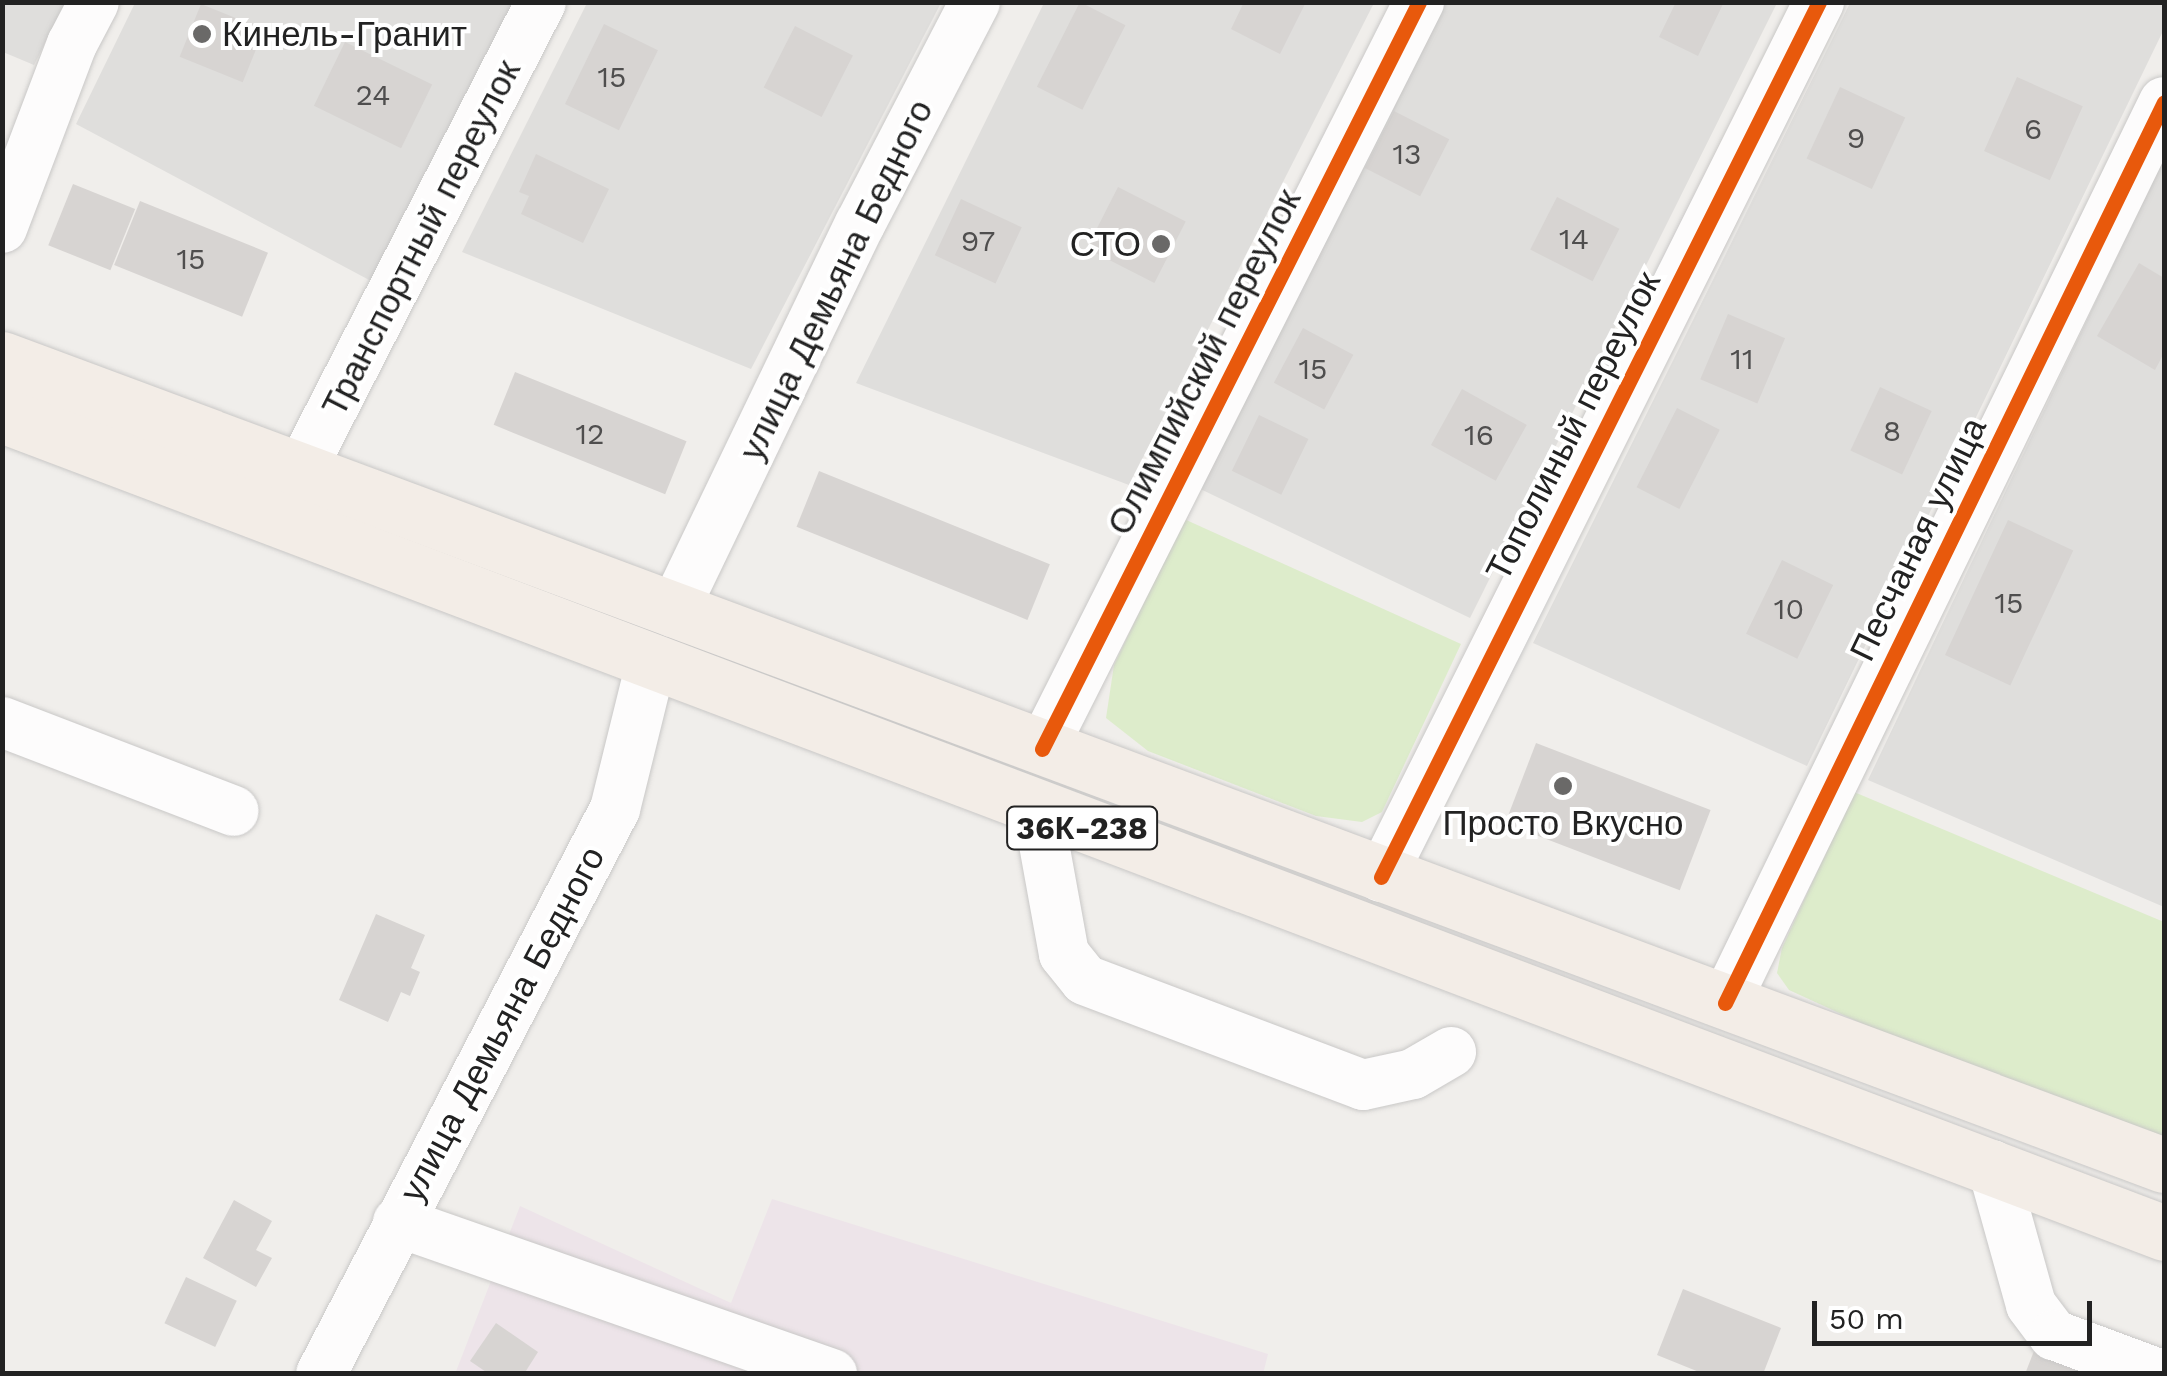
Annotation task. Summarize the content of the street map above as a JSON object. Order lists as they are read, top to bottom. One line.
{"streets":{"main road":["36К-238"],"street":["Транспортный переулок","улица Демьяна Бедного","Олимпийский переулок","Тополиный переулок","Песчаная улица"]},"crossings":[["улица Демьяна Бедного","36К-238"]],"places":["Кинель-Гранит","СТО","Просто Вкусно"],"house_numbers":["15","24","6","9","13","14","97","15","11","15","8","12","16","15","10"],"scale_bar":"50 m"}
